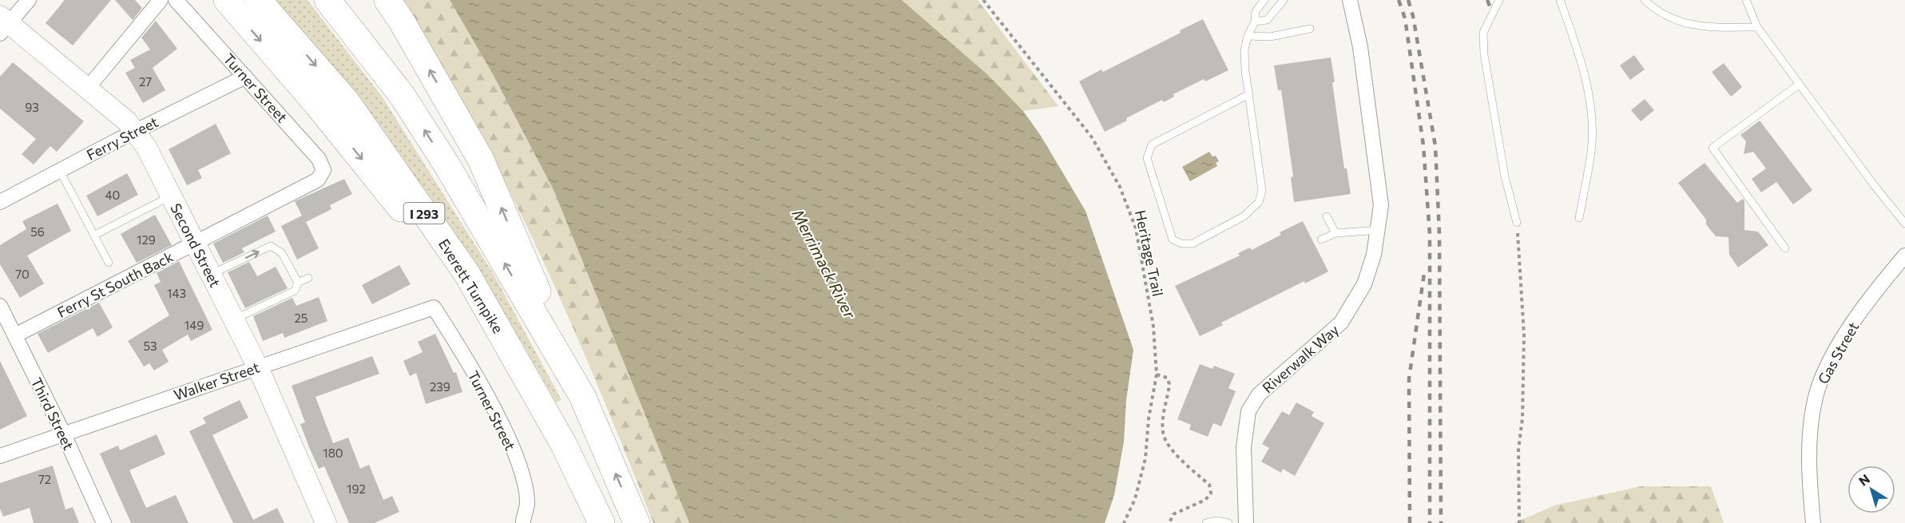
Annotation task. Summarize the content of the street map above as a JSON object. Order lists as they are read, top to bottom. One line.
{"streets":{"highway":["I 293","Everett Turnpike"],"main road":["Second Street"],"street":["Turner Street","Ferry Street","Ferry St South Back","Gas Street","Riverwalk Way","Walker Street","Third Street"],"path":["Heritage Trail"]},"crossings":[["Turner Street","Ferry Street"],["Turner Street","Ferry St South Back"],["Turner Street","Walker Street"],["Ferry Street","Second Street"],["Second Street","Ferry St South Back"],["Second Street","Walker Street"],["Ferry St South Back","Third Street"],["Walker Street","Third Street"]],"water":["Merrimack River"],"house_numbers":["27","93","40","56","129","70","143","25","149","53","239","180","72","192"],"north":"top left"}
